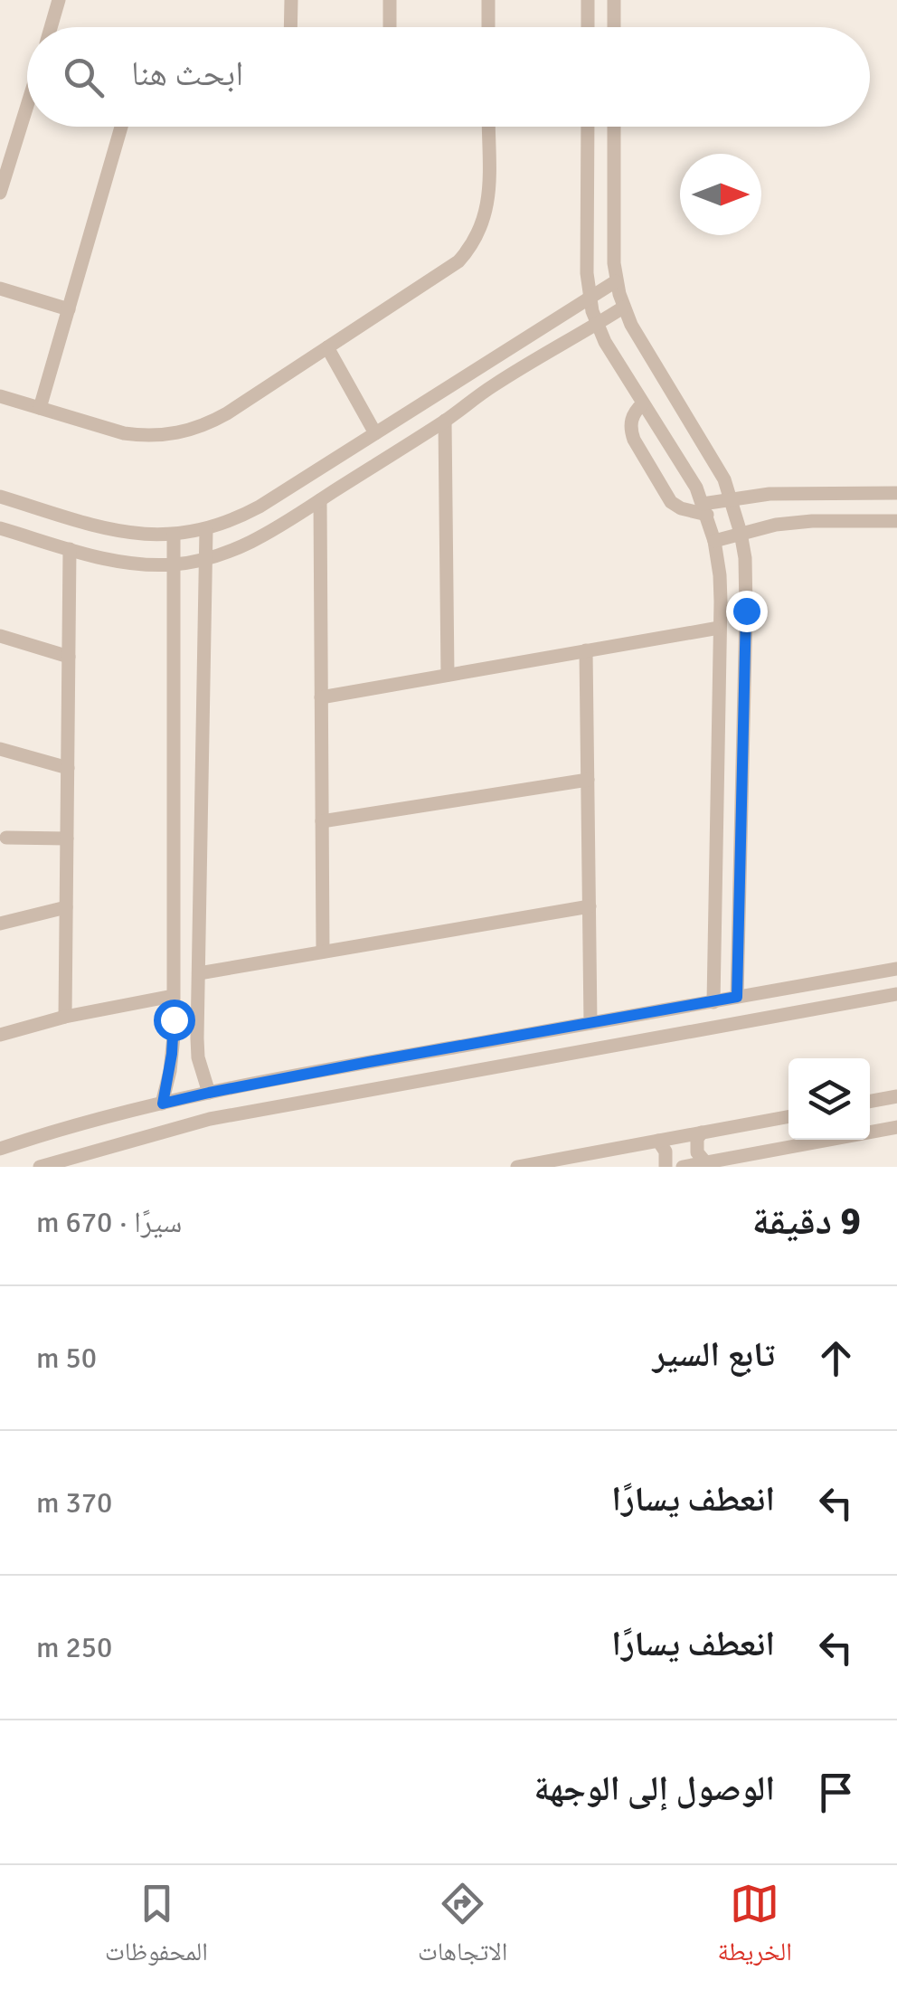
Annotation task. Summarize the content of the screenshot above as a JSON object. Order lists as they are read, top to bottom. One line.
{"north":"right","page":{"search":"ابحث هنا","heading":["9 دقيقة","سيرًا · 670 m"],"list":[["تابع السير","50 m"],["انعطف يسارًا","370 m"],["انعطف يسارًا","250 m"],"الوصول إلى الوجهة"],"nav":["الخريطة","الاتجاهات","المحفوظات"]}}
